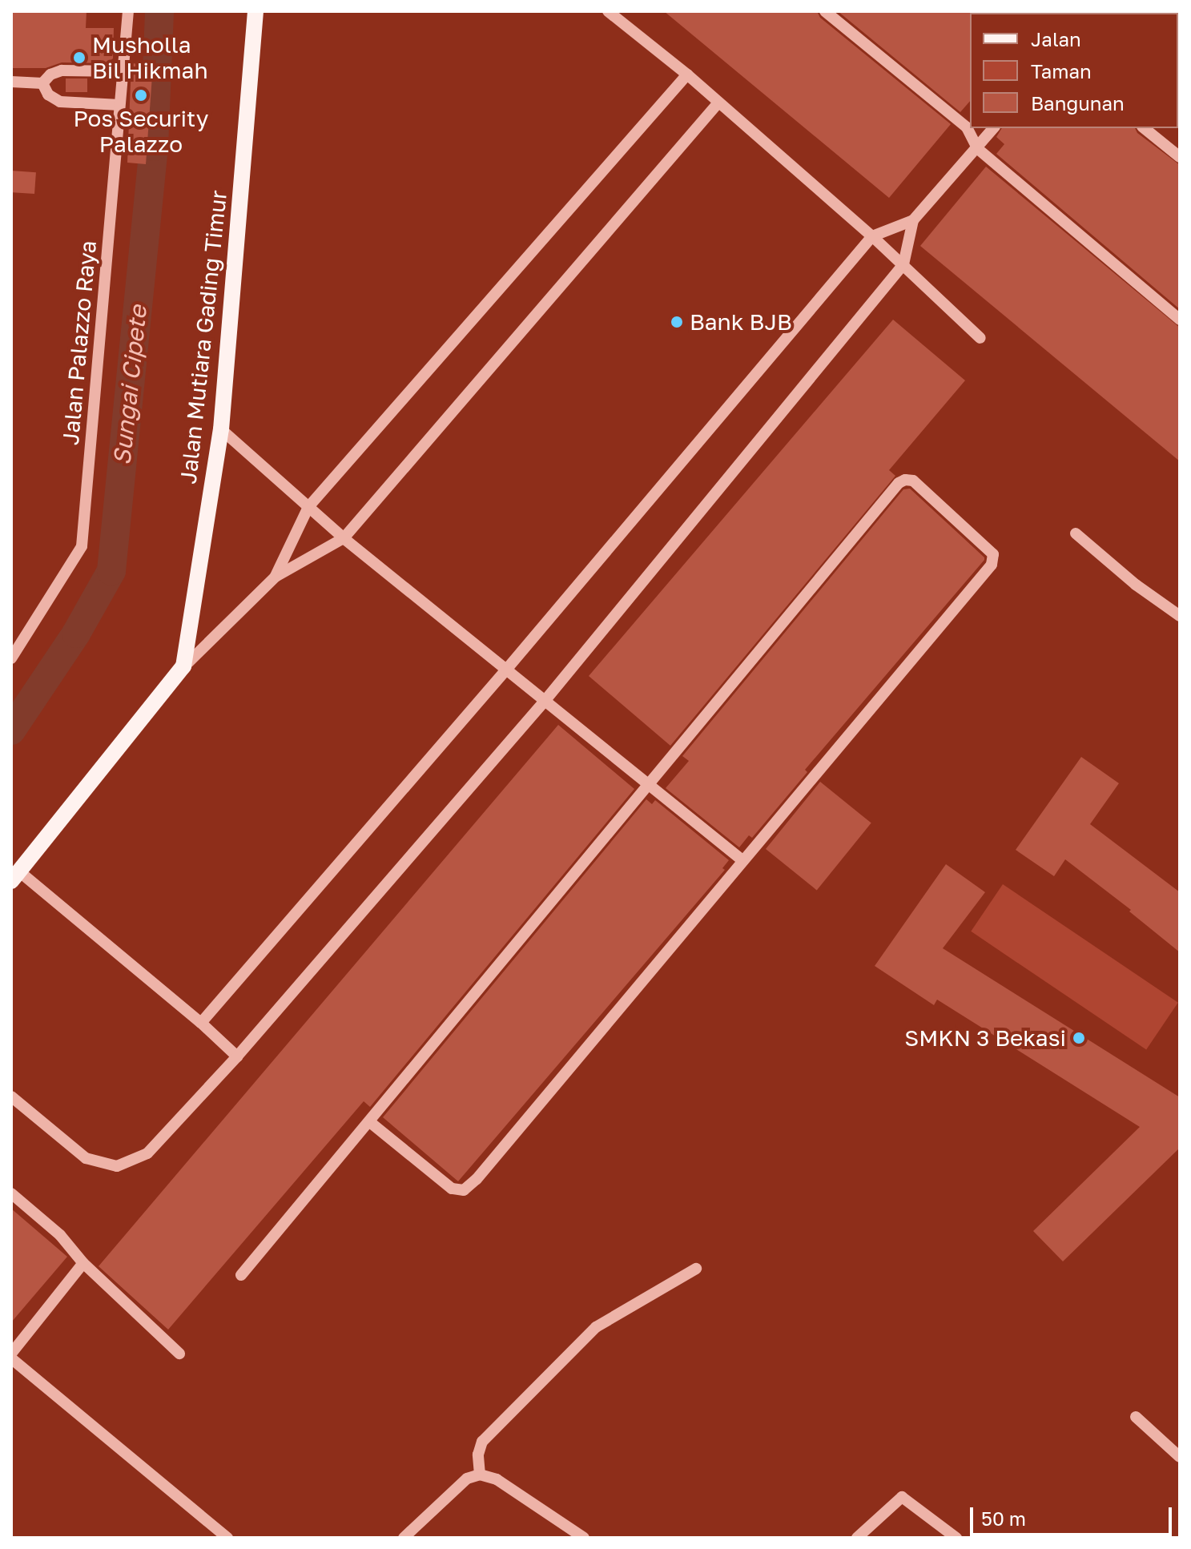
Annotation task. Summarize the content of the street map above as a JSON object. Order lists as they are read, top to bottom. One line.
{"streets":{"main road":["Jalan Mutiara Gading Timur"],"street":["Jalan Palazzo Raya"]},"water":["Sungai Cipete"],"places":["Musholla Bil Hikmah","Pos Security Palazzo","Bank BJB","SMKN 3 Bekasi"],"legend":["Jalan","Taman","Bangunan"],"scale_bar":"50 m"}
